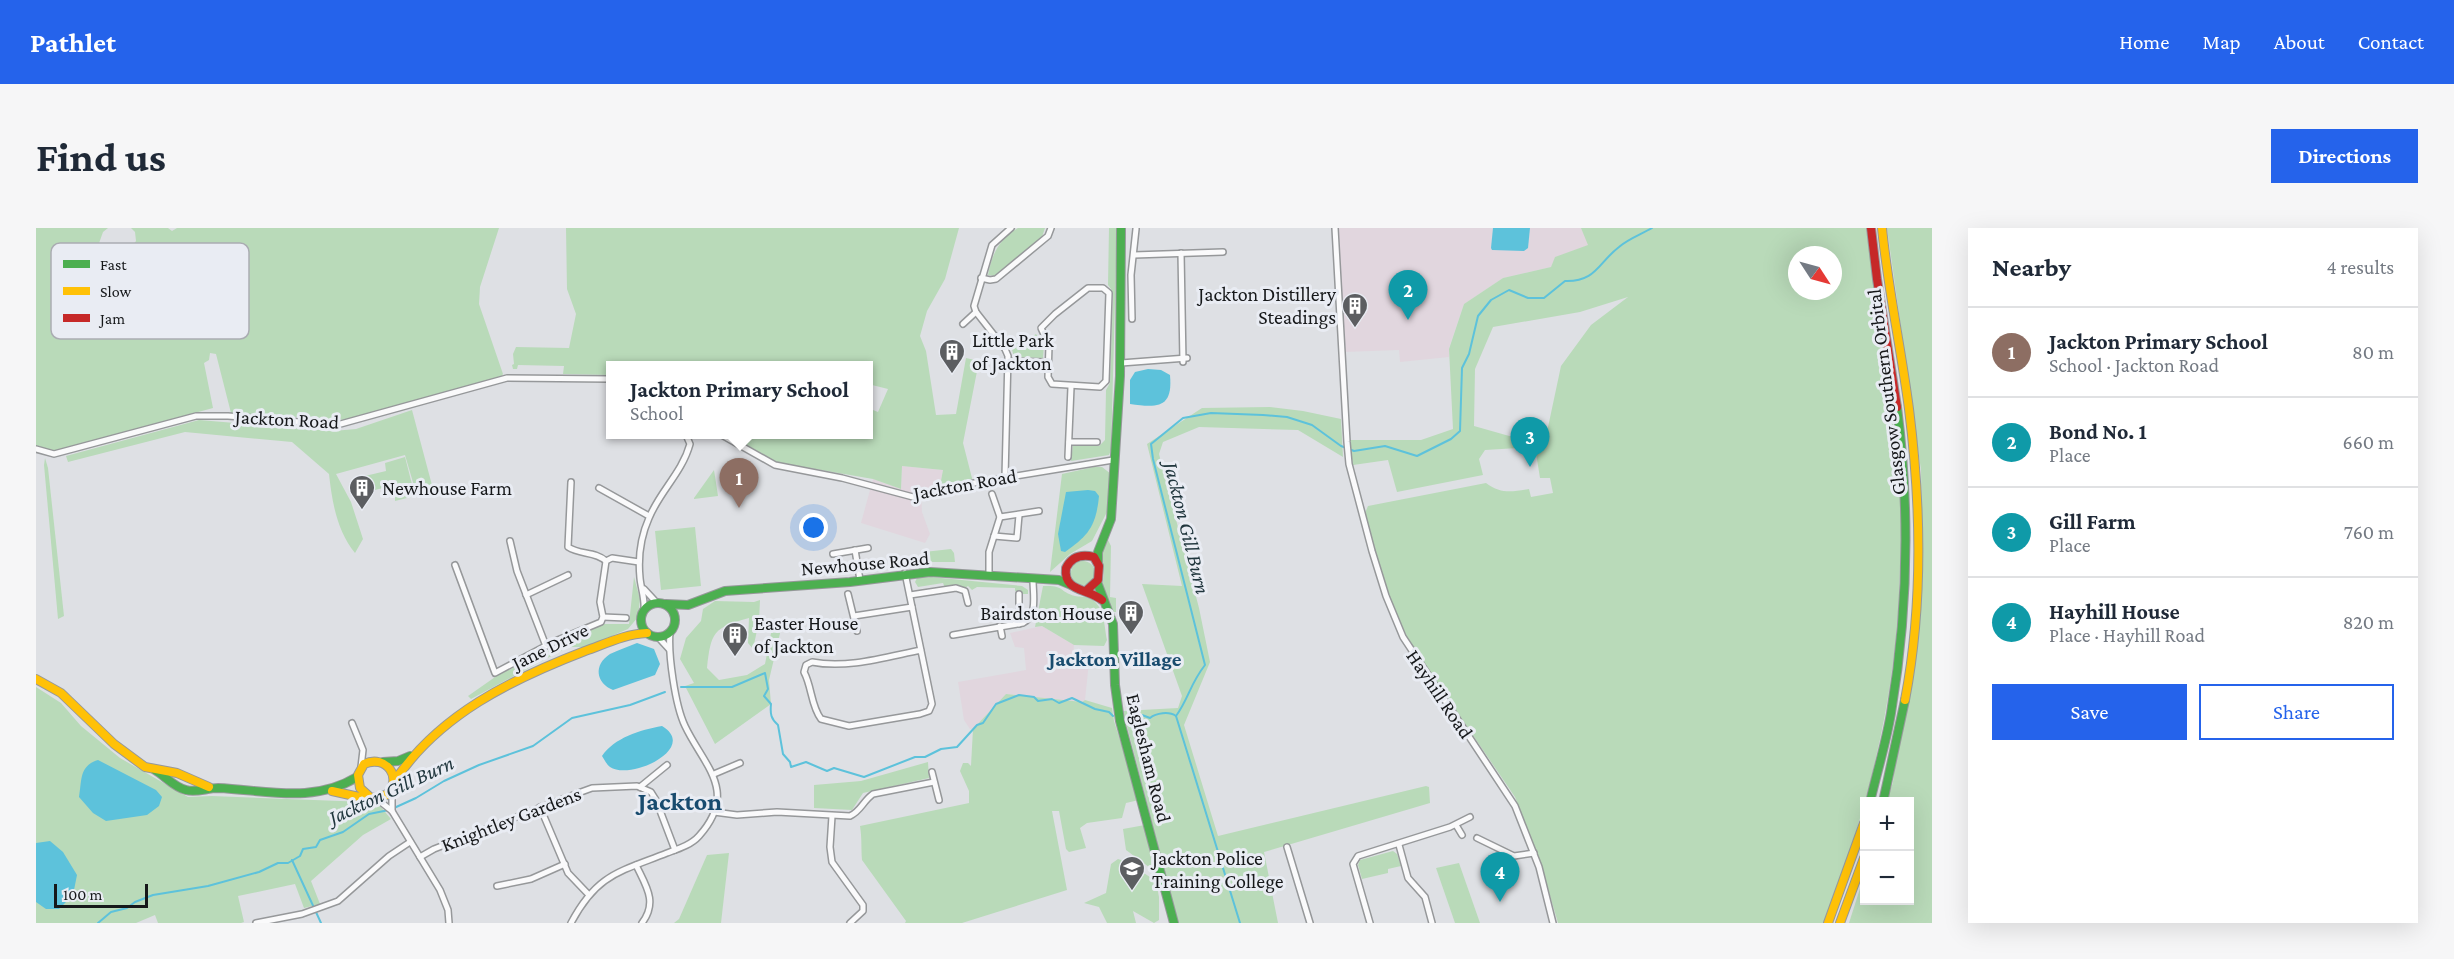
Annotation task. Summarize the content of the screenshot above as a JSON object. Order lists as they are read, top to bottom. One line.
{"streets":{"main road":["Glasgow Southern Orbital","Newhouse Road","Eaglesham Road"],"street":["Jackton Road","Jane Drive","Hayhill Road","Knightley Gardens"]},"crossings":[["Newhouse Road","Eaglesham Road"]],"districts":["Jackton Village","Jackton"],"water":["Jackton Gill Burn"],"places":{"building":["Jackton Distillery Steadings","Little Park of Jackton","Newhouse Farm","Bairdston House","Easter House of Jackton"],"school or university":["Jackton Police Training College"]},"legend":["Fast","Slow","Jam"],"scale_bar":"100 m","north":"bottom right","page":{"header":"Pathlet","nav":["Home","Map","About","Contact"],"buttons":["Directions",["Save","Share"]],"title":"Find us","heading":["Nearby","4 results"],"pins":["2","3","1","4"],"list":[{"mark":"1","name":"Jackton Primary School","note":"School · Jackton Road","value":"80 m"},{"mark":"2","name":"Bond No. 1","note":"Place","value":"660 m"},{"mark":"3","name":"Gill Farm","note":"Place","value":"760 m"},{"mark":"4","name":"Hayhill House","note":"Place · Hayhill Road","value":"820 m"}],"popup":["Jackton Primary School","School"],"map_buttons":["+","−"],"scale":"100 m"}}
